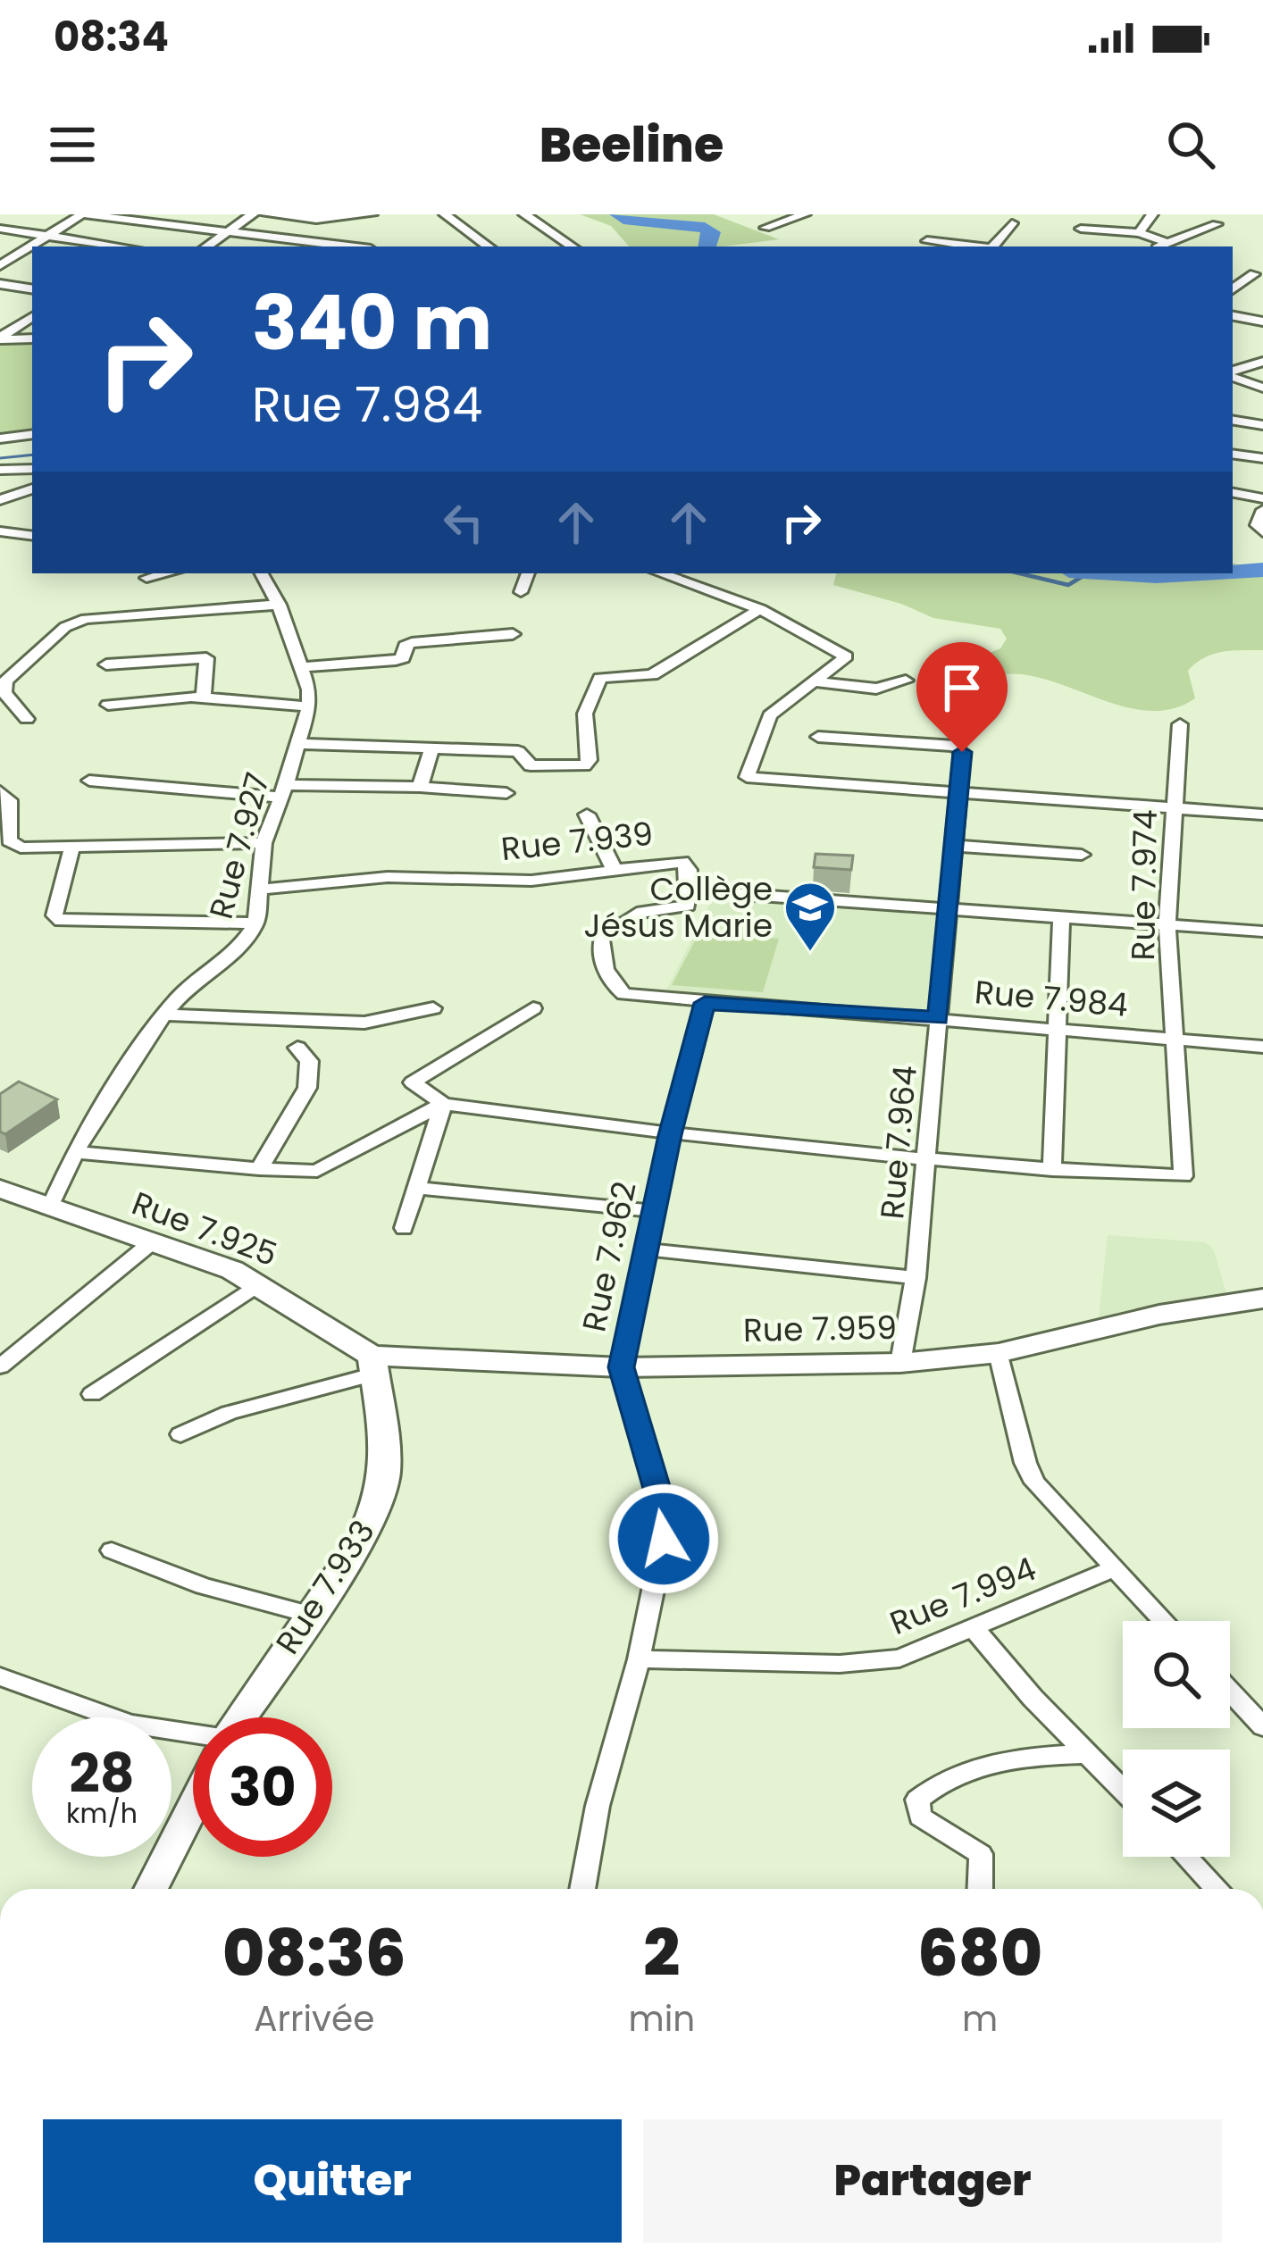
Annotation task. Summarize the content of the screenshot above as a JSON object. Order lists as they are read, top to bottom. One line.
{"streets":{"street":["Rue 7.939","Rue 7.927","Rue 7.974","Rue 7.984","Rue 7.964","Rue 7.925","Rue 7.962","Rue 7.959","Rue 7.933","Rue 7.994"]},"crossings":[["Rue 7.939","Rue 7.927"],["Rue 7.939","Rue 7.984"],["Rue 7.927","Rue 7.925"],["Rue 7.974","Rue 7.984"],["Rue 7.984","Rue 7.964"],["Rue 7.984","Rue 7.962"],["Rue 7.964","Rue 7.959"],["Rue 7.925","Rue 7.959"],["Rue 7.925","Rue 7.933"],["Rue 7.962","Rue 7.959"],["Rue 7.962","Rue 7.994"],["Rue 7.959","Rue 7.933"]],"places":{"school or university":["Collège Jésus Marie"]},"page":{"status":"08:34","header":"Beeline","turn":["340 m","Rue 7.984"],"speed":"28 km/h","limit":"30","eta":["08:36","Arrivée","2","min","680","m"],"buttons":["Quitter","Partager"]}}
